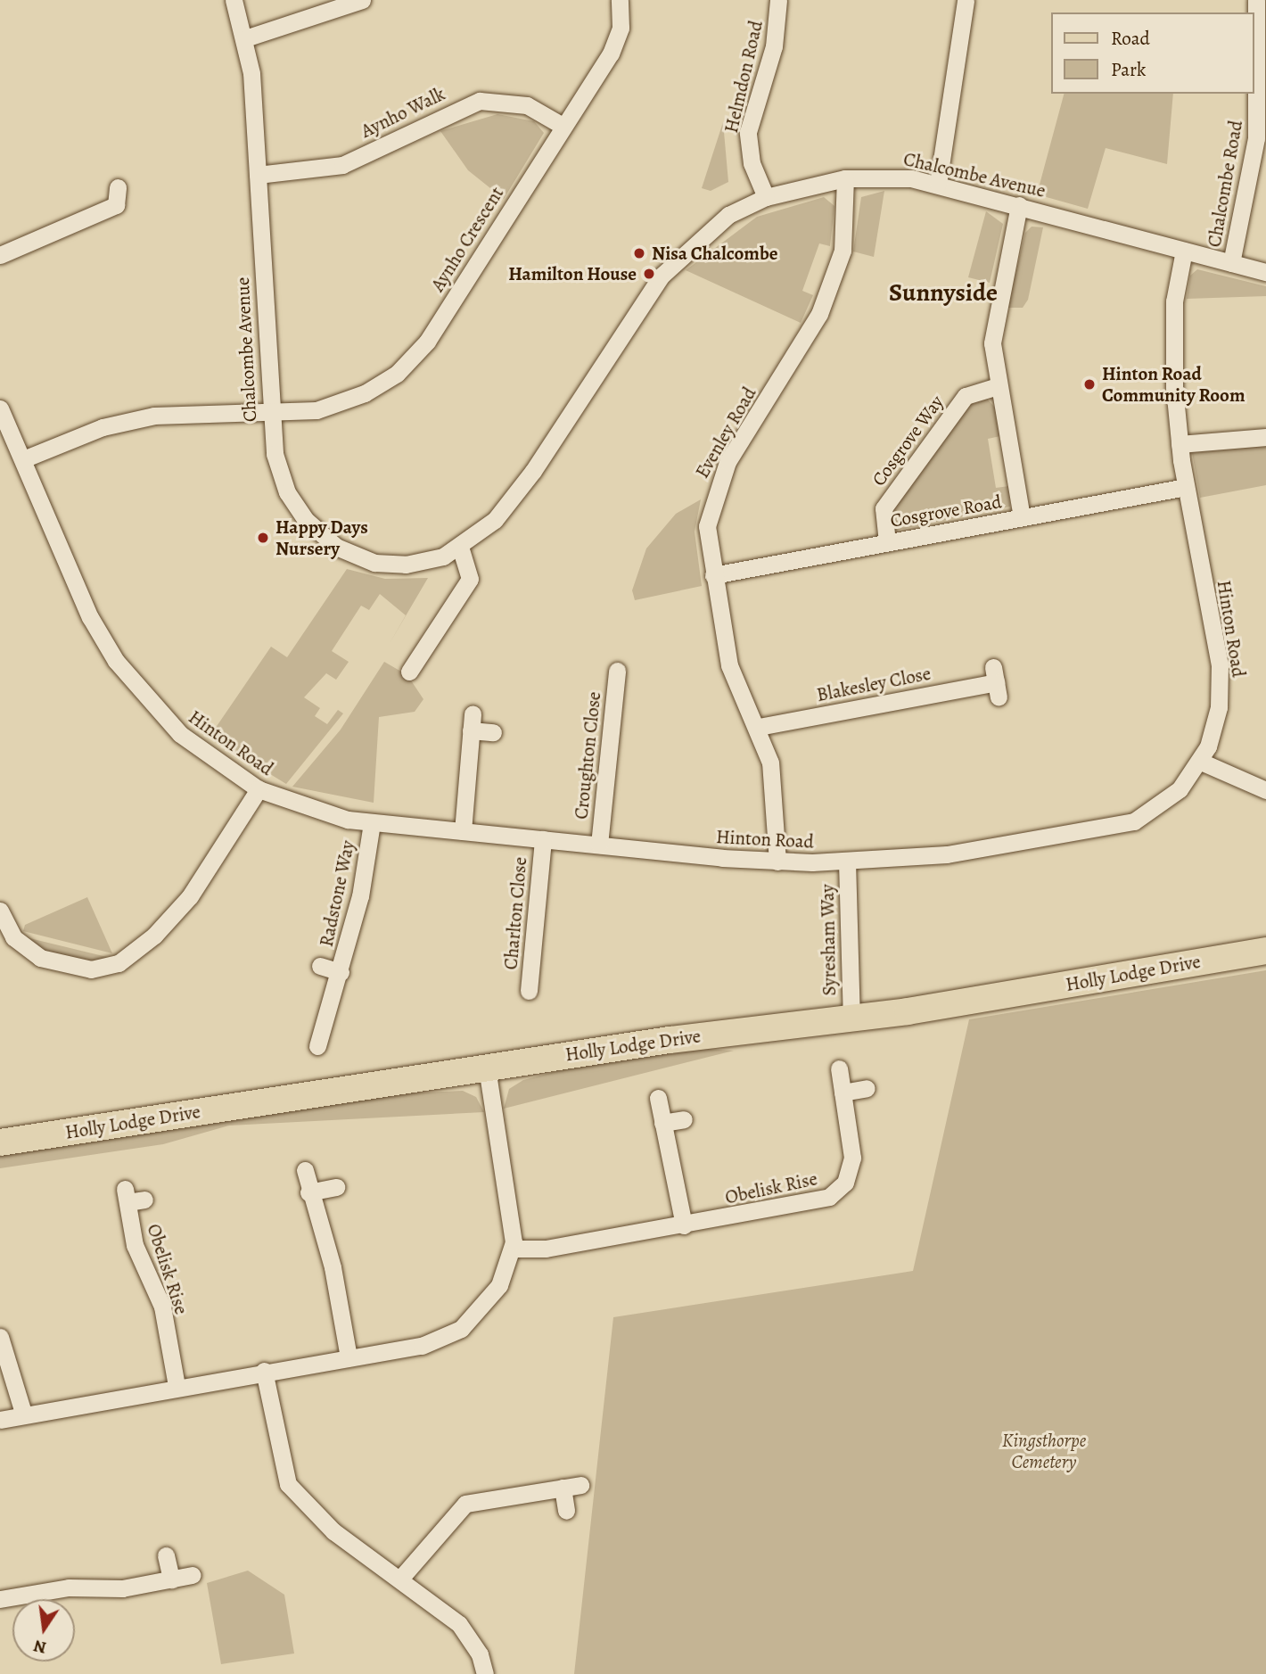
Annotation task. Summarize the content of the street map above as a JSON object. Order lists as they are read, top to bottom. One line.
{"streets":{"main road":["Holly Lodge Drive"],"street":["Helmdon Road","Aynho Walk","Chalcombe Avenue","Chalcombe Road","Aynho Crescent","Evenley Road","Cosgrove Way","Cosgrove Road","Hinton Road","Blakesley Close","Croughton Close","Radstone Way","Charlton Close","Syresham Way","Obelisk Rise"]},"crossings":[["Helmdon Road","Chalcombe Avenue"],["Aynho Walk","Chalcombe Avenue"],["Aynho Walk","Aynho Crescent"],["Chalcombe Avenue","Chalcombe Road"],["Chalcombe Avenue","Aynho Crescent"],["Chalcombe Avenue","Evenley Road"],["Chalcombe Avenue","Hinton Road"],["Aynho Crescent","Hinton Road"],["Evenley Road","Cosgrove Road"],["Evenley Road","Hinton Road"],["Evenley Road","Blakesley Close"],["Cosgrove Way","Cosgrove Road"],["Cosgrove Road","Hinton Road"],["Hinton Road","Croughton Close"],["Hinton Road","Radstone Way"],["Hinton Road","Charlton Close"],["Hinton Road","Syresham Way"],["Syresham Way","Holly Lodge Drive"]],"districts":["Sunnyside"],"parks":["Kingsthorpe Cemetery"],"places":["Nisa Chalcombe","Hamilton House","Hinton Road Community Room","Happy Days Nursery"],"legend":["Road","Park"],"north":"bottom"}
